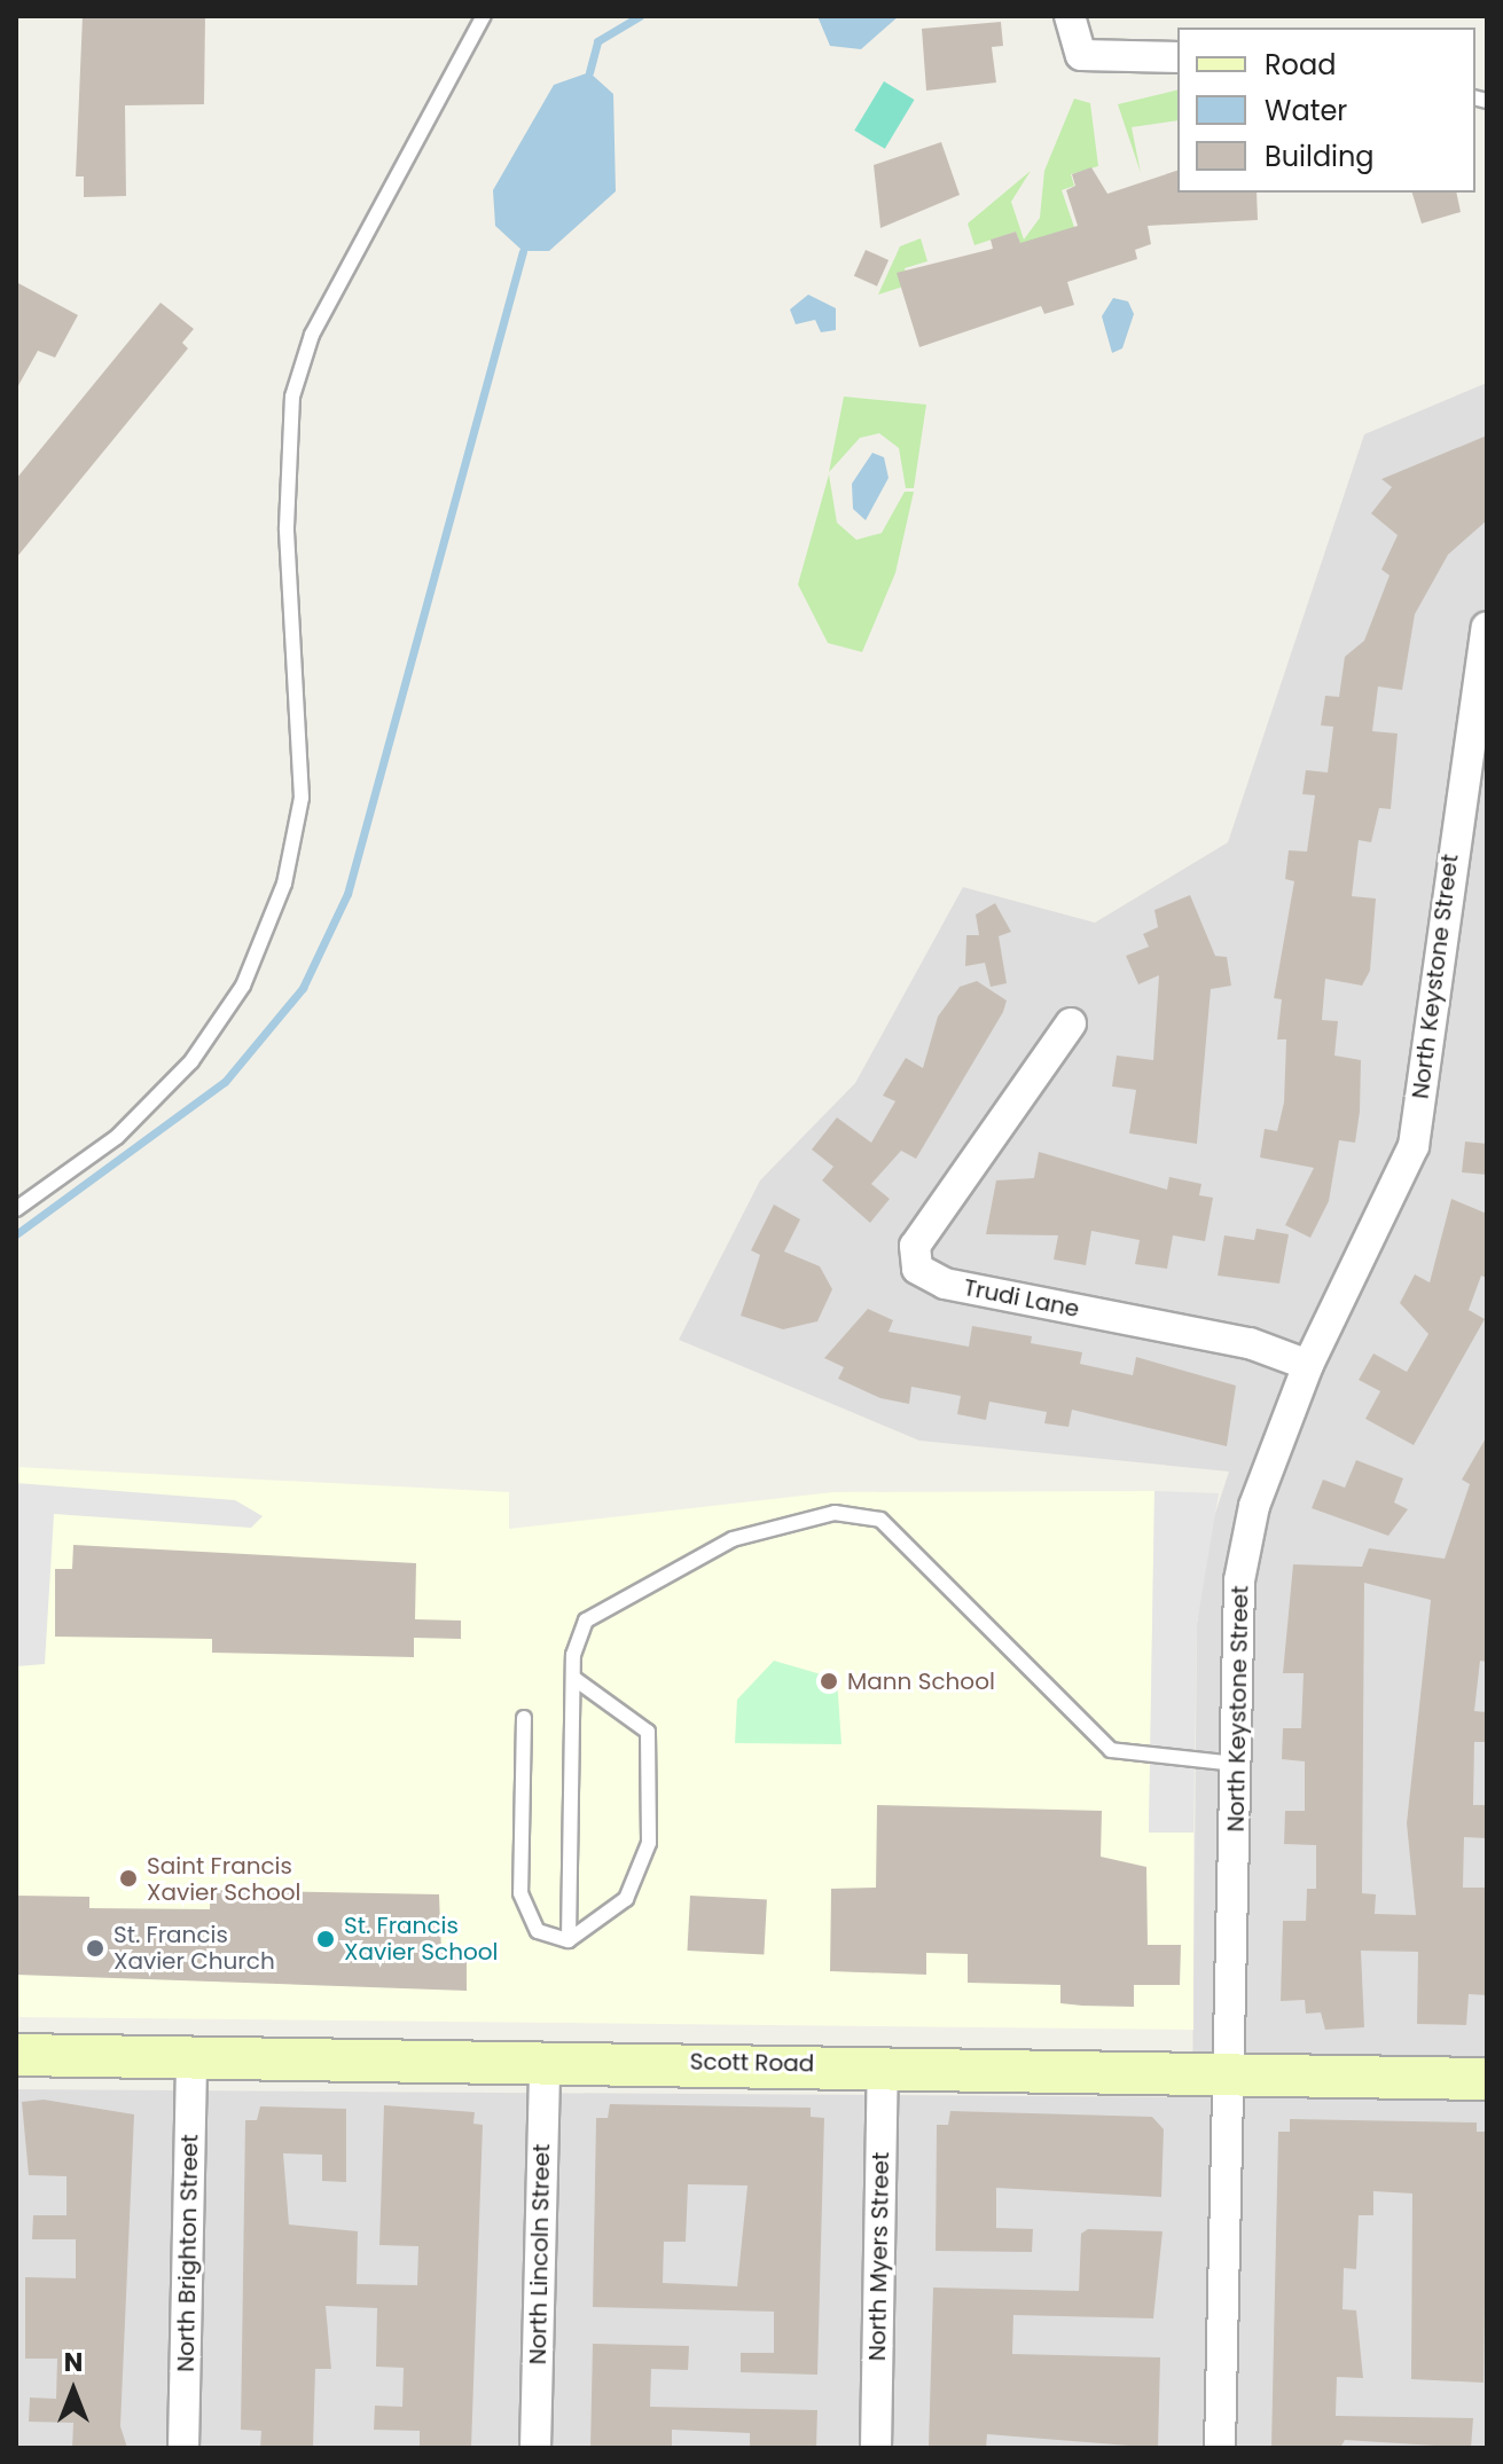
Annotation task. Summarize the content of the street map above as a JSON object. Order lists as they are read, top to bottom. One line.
{"streets":{"street":["North Keystone Street","Trudi Lane","Scott Road","North Brighton Street","North Lincoln Street","North Myers Street"]},"crossings":[["North Keystone Street","Trudi Lane"],["North Keystone Street","Scott Road"],["Scott Road","North Brighton Street"],["Scott Road","North Lincoln Street"],["Scott Road","North Myers Street"]],"places":["Mann School","Saint Francis Xavier School","St. Francis Xavier School","St. Francis Xavier Church"],"legend":["Road","Water","Building"],"north":"top"}
